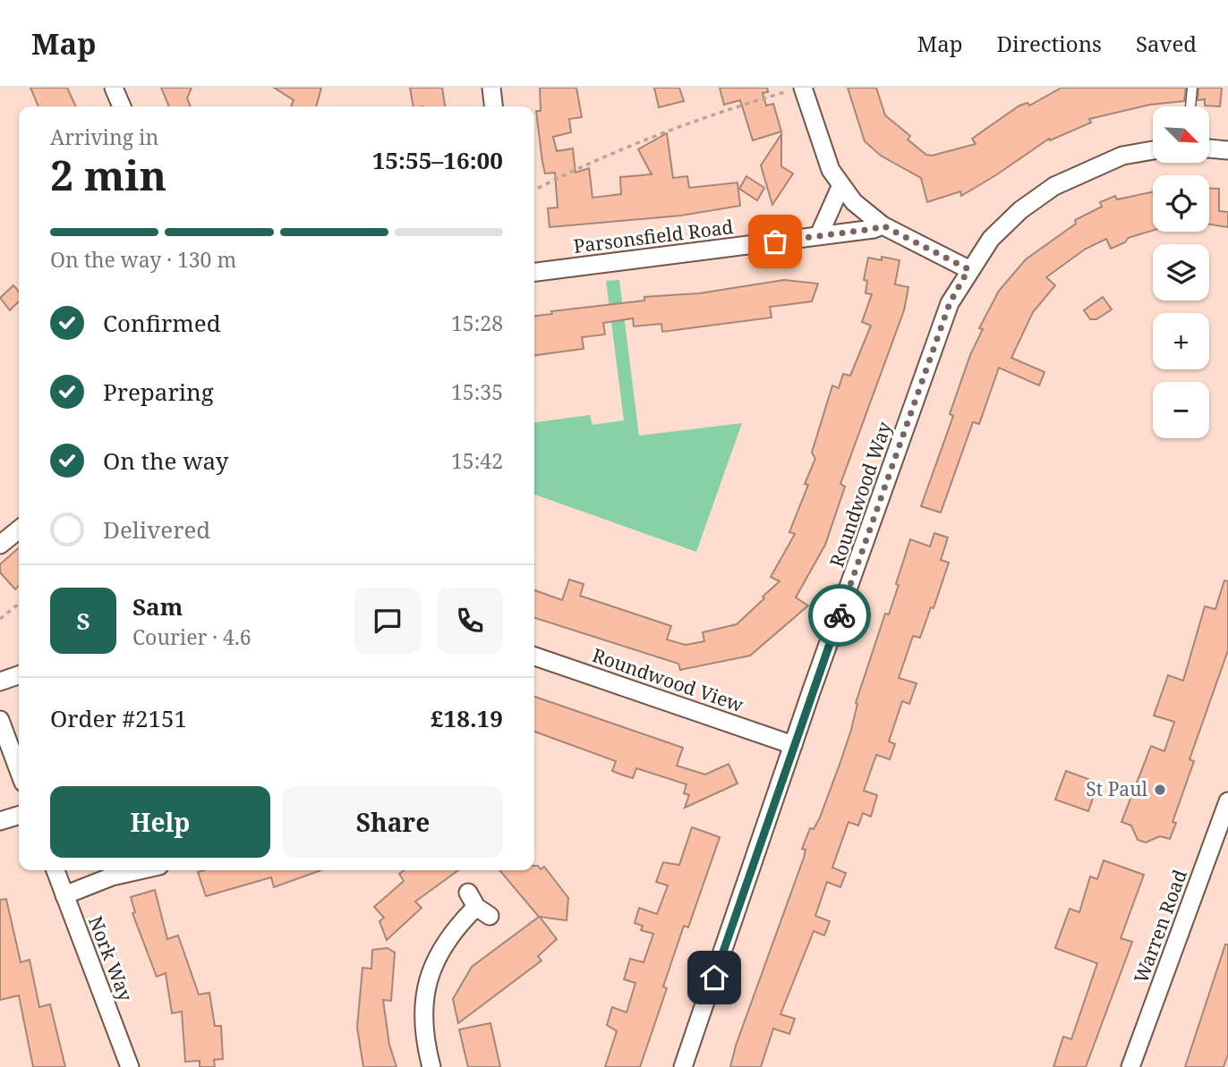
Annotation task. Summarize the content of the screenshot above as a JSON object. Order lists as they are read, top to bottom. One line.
{"streets":{"street":["Parsonsfield Road","Roundwood Way","Roundwood View","Warren Road","Nork Way"]},"crossings":[["Roundwood Way","Roundwood View"]],"places":["St Paul"],"north":"bottom right","page":{"header":"Map","nav":["Map","Directions","Saved"],"map_buttons":["+","−"],"heading":["2 min","Arriving in","15:55–16:00"],"panel":["Sam","Courier · 4.6","Order #2151","£18.19"],"bar":"On the way · 130 m","list":[["Confirmed","15:28"],["Preparing","15:35"],["On the way","15:42"],"Delivered"],"round":"S","buttons":["Help","Share"]}}
